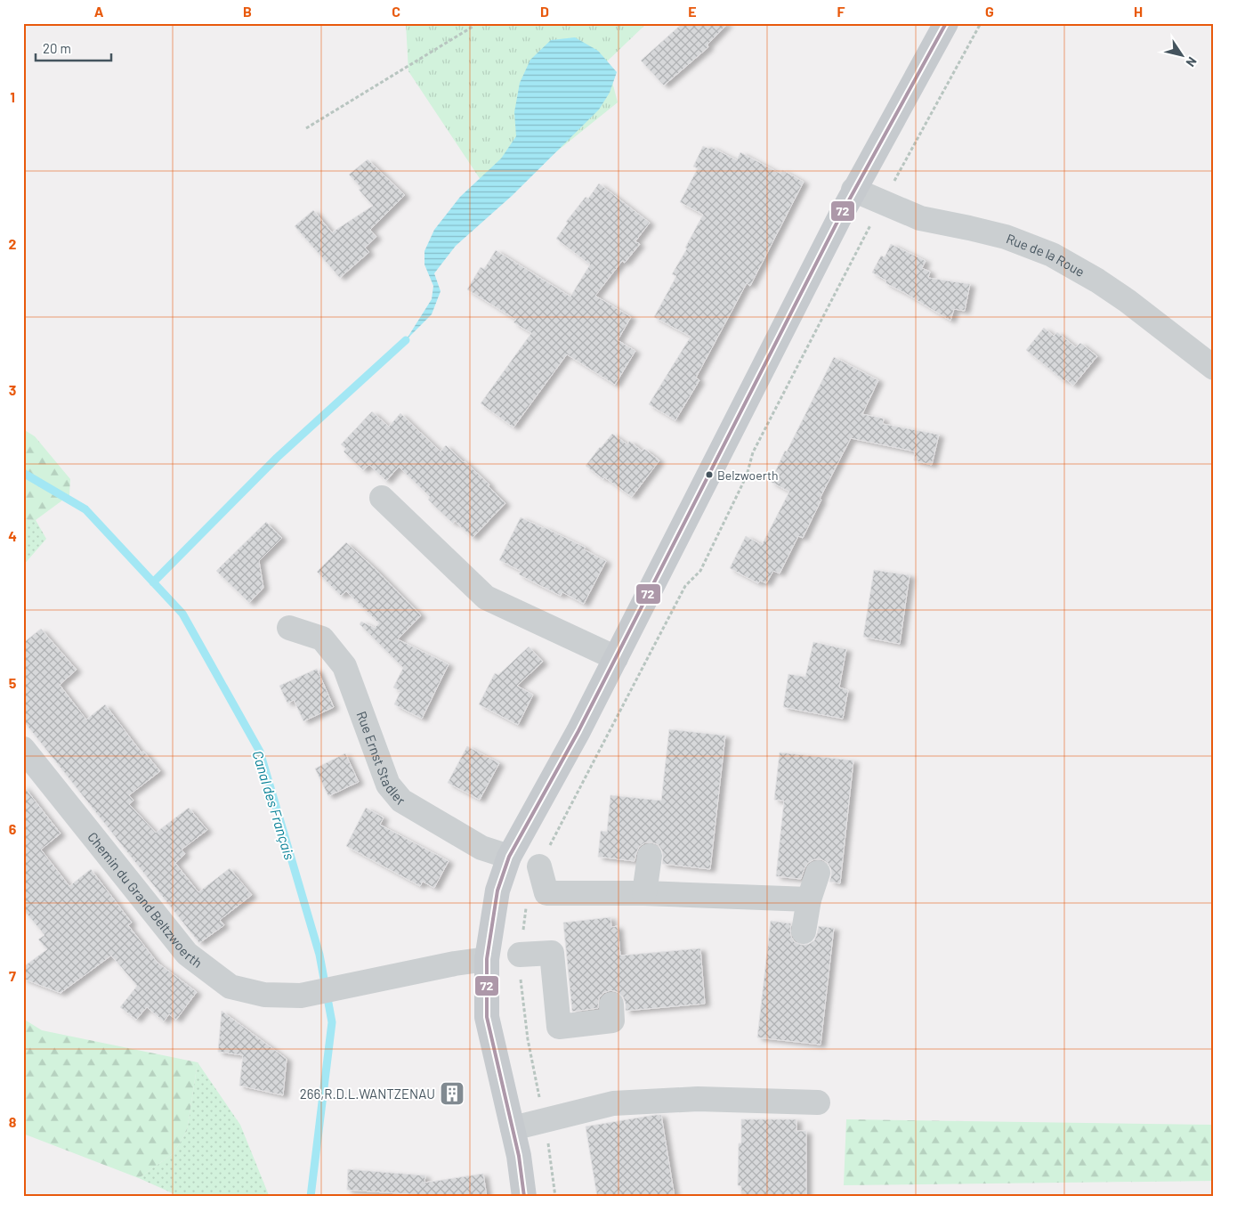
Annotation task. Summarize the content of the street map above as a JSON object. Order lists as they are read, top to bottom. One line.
{"streets":{"street":["Rue de la Roue","Rue Ernst Stadler","Chemin du Grand Beltzwoerth"]},"water":["Canal des Français"],"places":{"other":["Belzwoerth"],"building":["266,R.D.L.WANTZENAU"]},"lines":["transit line 72"],"scale_bar":"20 m","north":"bottom right","grid":{"columns":["A","B","C","D","E","F","G","H"],"rows":["1","2","3","4","5","6","7","8"]}}
